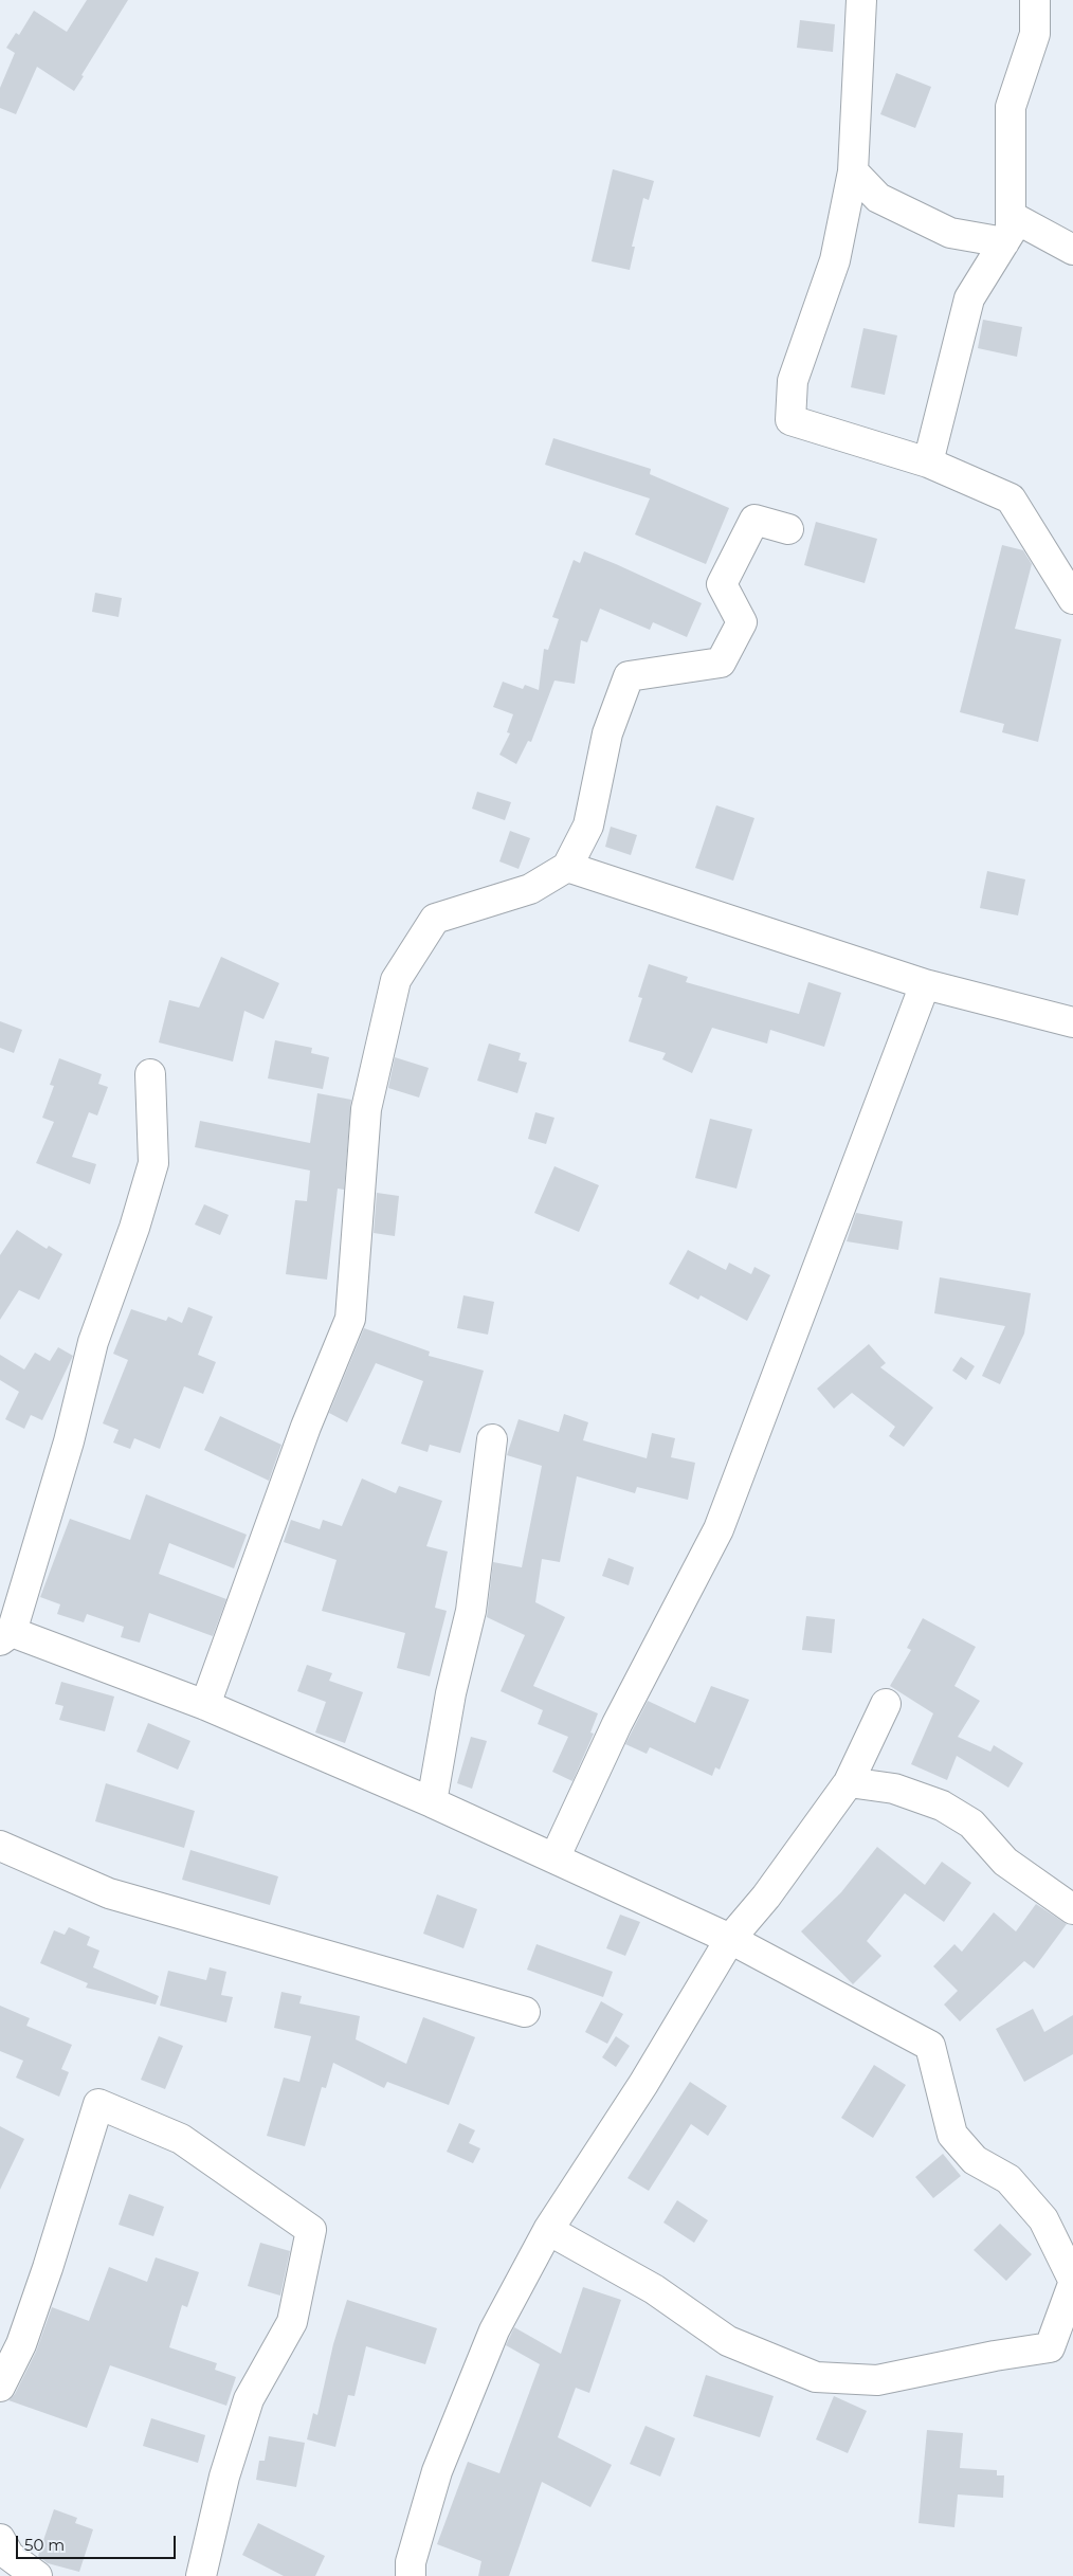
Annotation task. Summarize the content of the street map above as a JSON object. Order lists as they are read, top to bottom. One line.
{"scale_bar":"50 m"}
